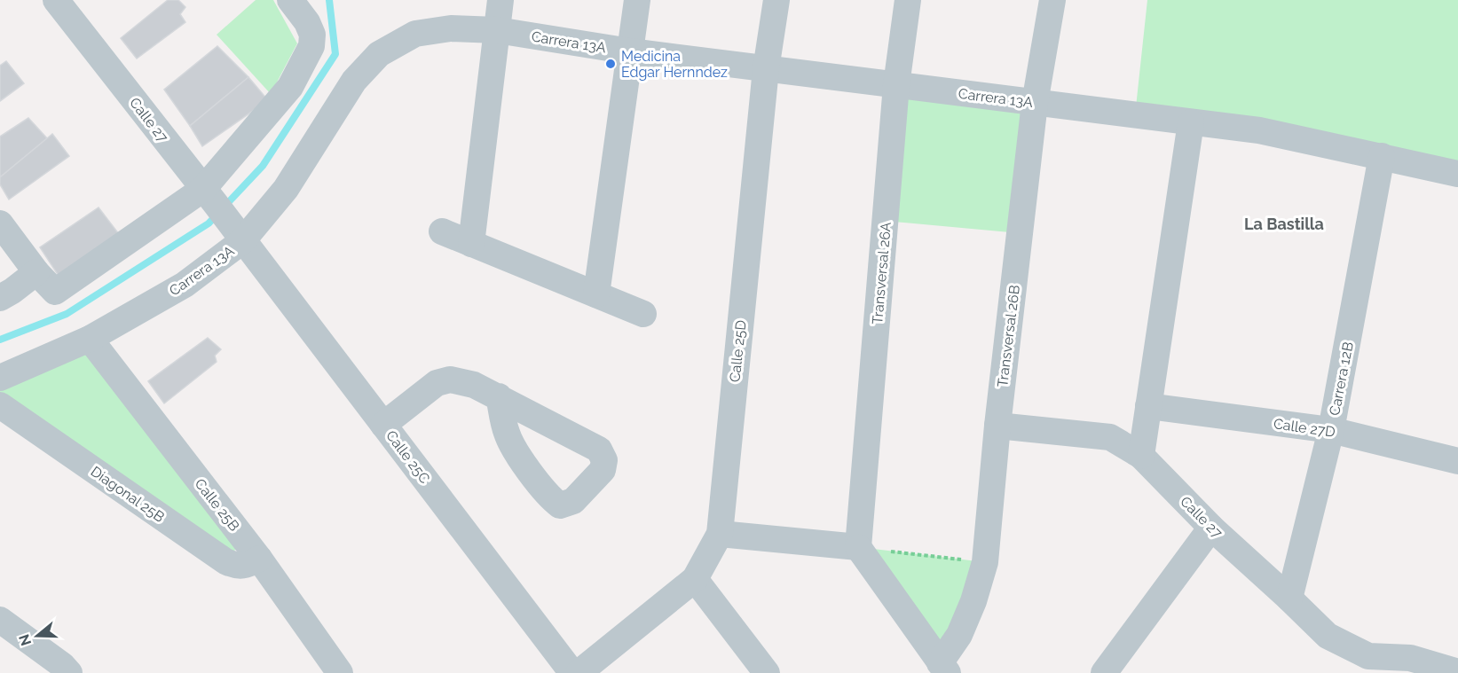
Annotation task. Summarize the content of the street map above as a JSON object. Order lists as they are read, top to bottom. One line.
{"streets":{"street":["Carrera 13A","Calle 27","Transversal 26A","Transversal 26B","Calle 25D","Carrera 12B","Calle 27D","Calle 25C","Diagonal 25B","Calle 25B"]},"crossings":[["Carrera 13A","Calle 27"],["Carrera 13A","Transversal 26A"],["Carrera 13A","Transversal 26B"],["Carrera 13A","Calle 25D"],["Carrera 13A","Carrera 12B"],["Carrera 13A","Calle 25C"],["Carrera 13A","Calle 25B"],["Calle 27","Transversal 26B"],["Calle 27","Carrera 12B"],["Calle 27","Calle 25C"],["Carrera 12B","Calle 27D"],["Diagonal 25B","Calle 25B"]],"districts":["La Bastilla"],"places":["Medicina Edgar Hernndez"],"north":"left"}
